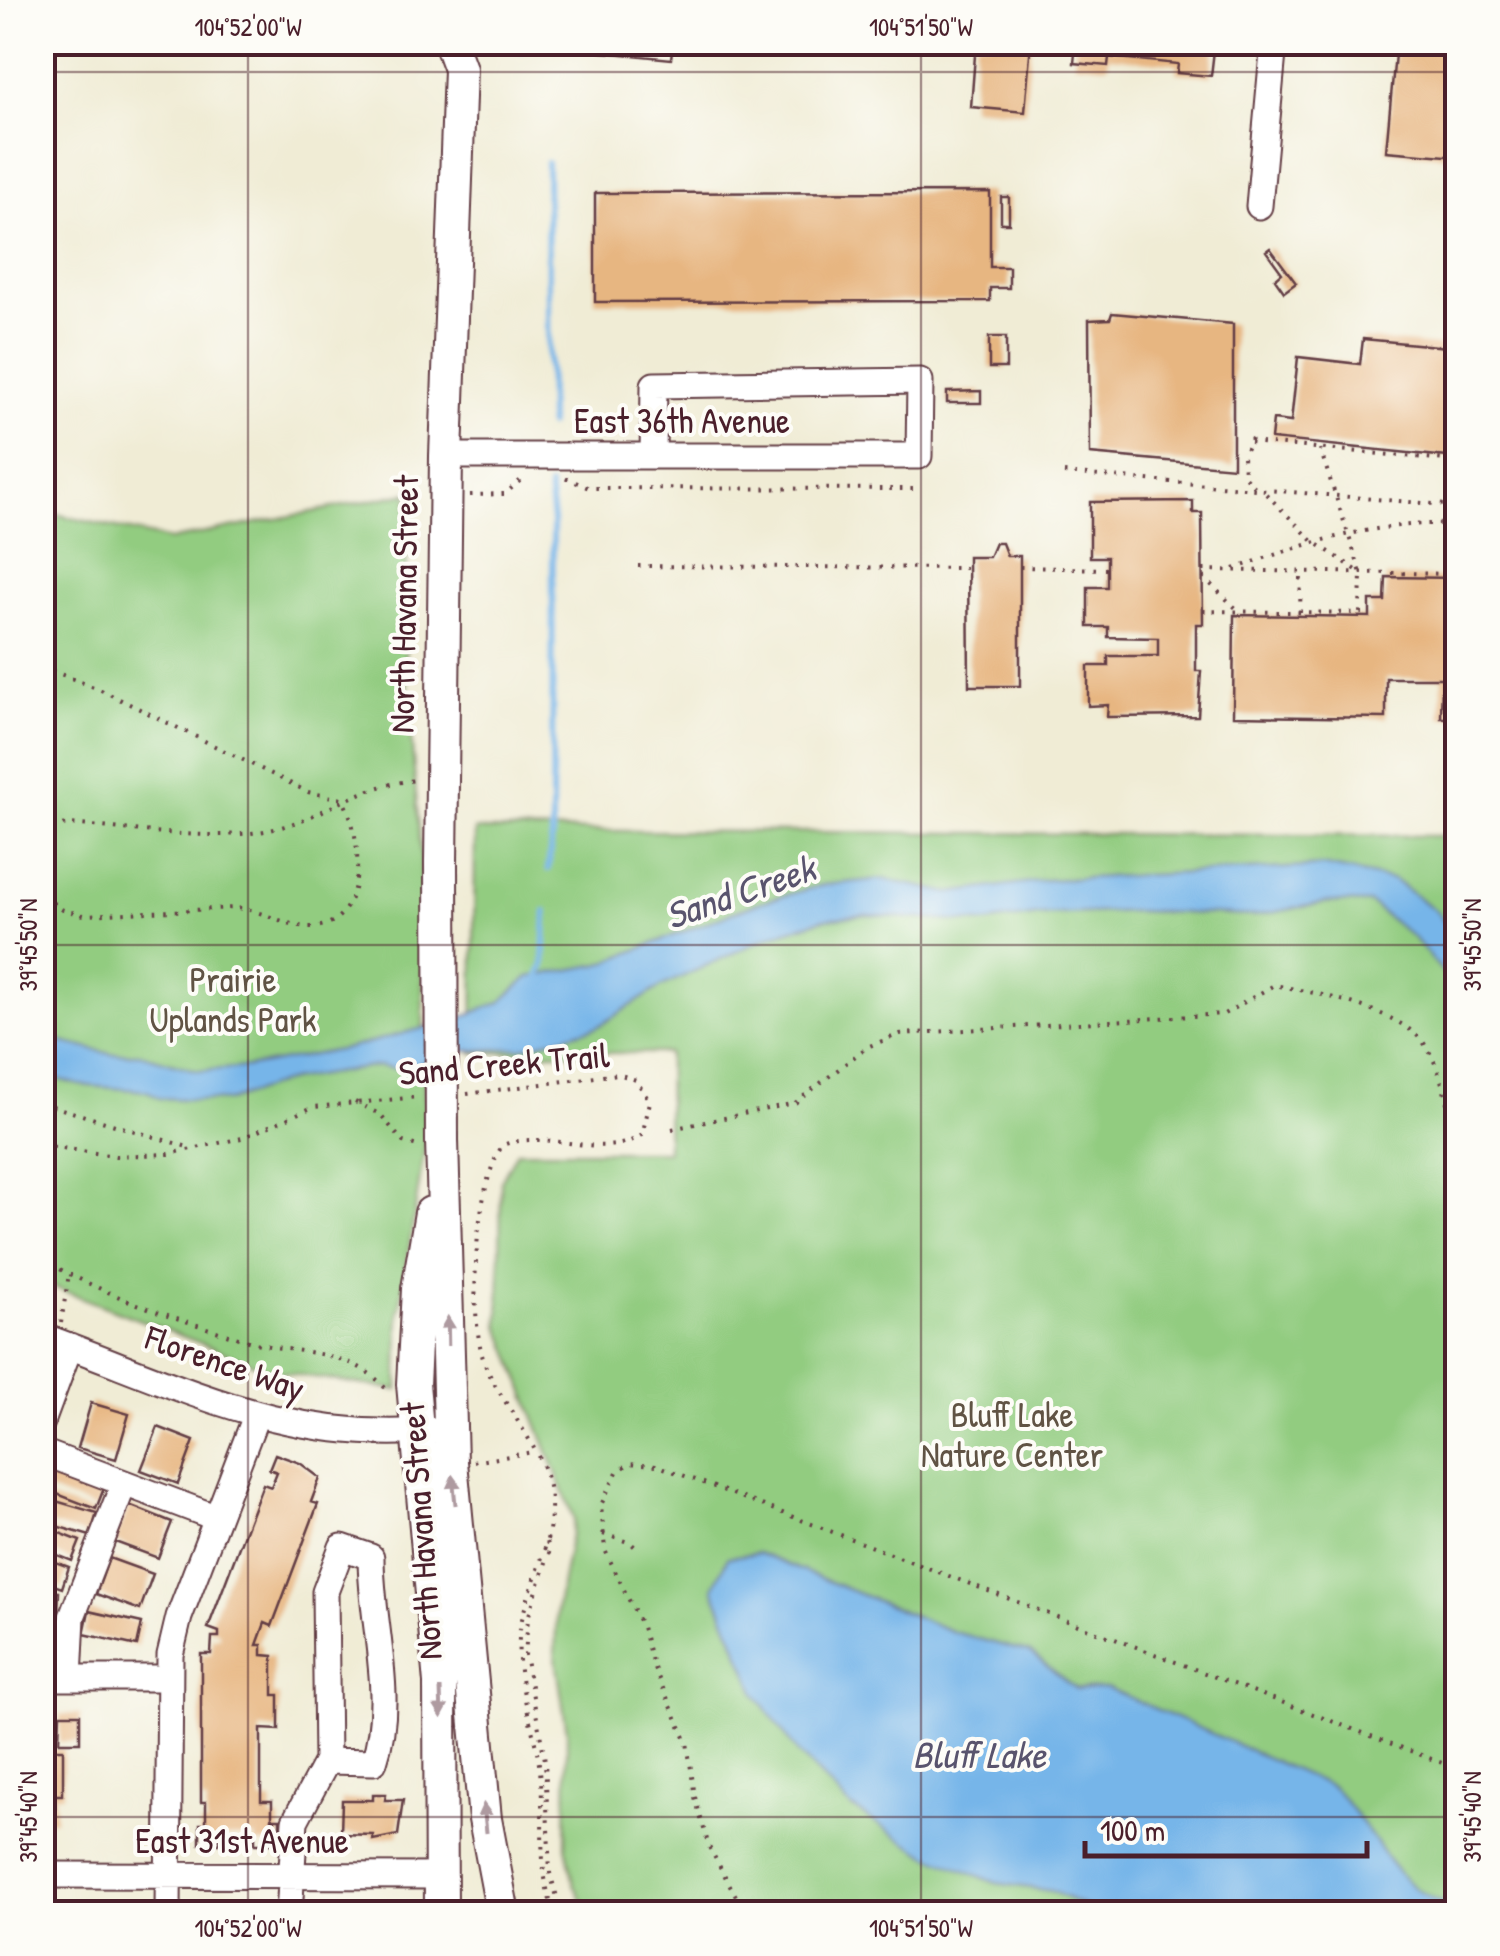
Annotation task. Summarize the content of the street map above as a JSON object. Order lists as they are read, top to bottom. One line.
{"streets":{"main road":["North Havana Street"],"street":["East 36th Avenue","Florence Way","East 31st Avenue"],"path":["Sand Creek Trail"]},"crossings":[["East 36th Avenue","North Havana Street"],["North Havana Street","Florence Way"],["North Havana Street","East 31st Avenue"]],"water":["Sand Creek","Bluff Lake"],"parks":["Prairie Uplands Park","Bluff Lake Nature Center"],"scale_bar":"100 m","coordinates":["104°52'00\"W","104°51'50\"W","39°45'50\"N","39°45'40\"N"]}
